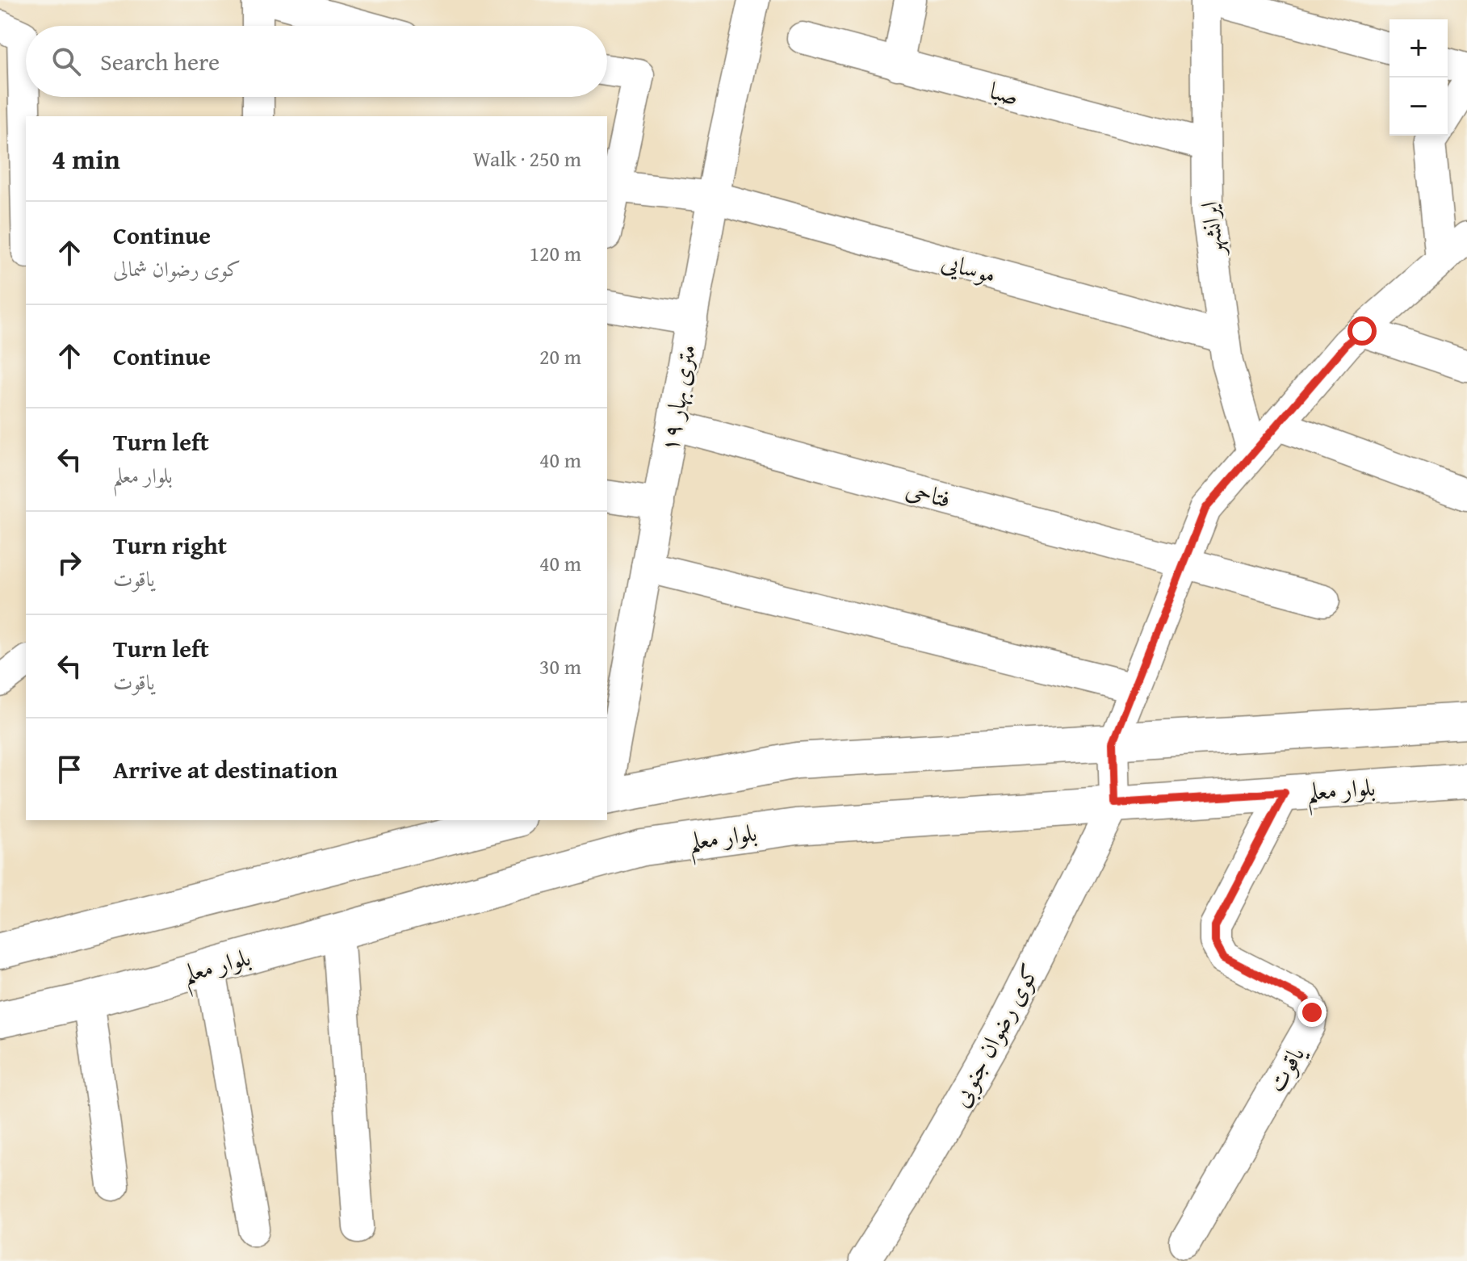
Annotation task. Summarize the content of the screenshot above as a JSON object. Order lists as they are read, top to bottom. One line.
{"streets":{"main road":["بلوار معلم"],"street":["صبا","ایرانشهر","موسایی","۱۹ متری بهار","فتاحی","کوی رضوان جنوبی","یاقوت"]},"crossings":[["صبا","ایرانشهر"],["ایرانشهر","موسایی"],["موسایی","۱۹ متری بهار"],["۱۹ متری بهار","فتاحی"],["بلوار معلم","کوی رضوان جنوبی"],["بلوار معلم","یاقوت"]],"page":{"map_buttons":["+","−"],"search":"Search here","heading":["4 min","Walk · 250 m"],"list":[["Continue","کوی رضوان شمالی","120 m"],["Continue","20 m"],["Turn left","بلوار معلم","40 m"],["Turn right","یاقوت","40 m"],["Turn left","یاقوت","30 m"],"Arrive at destination"]}}
